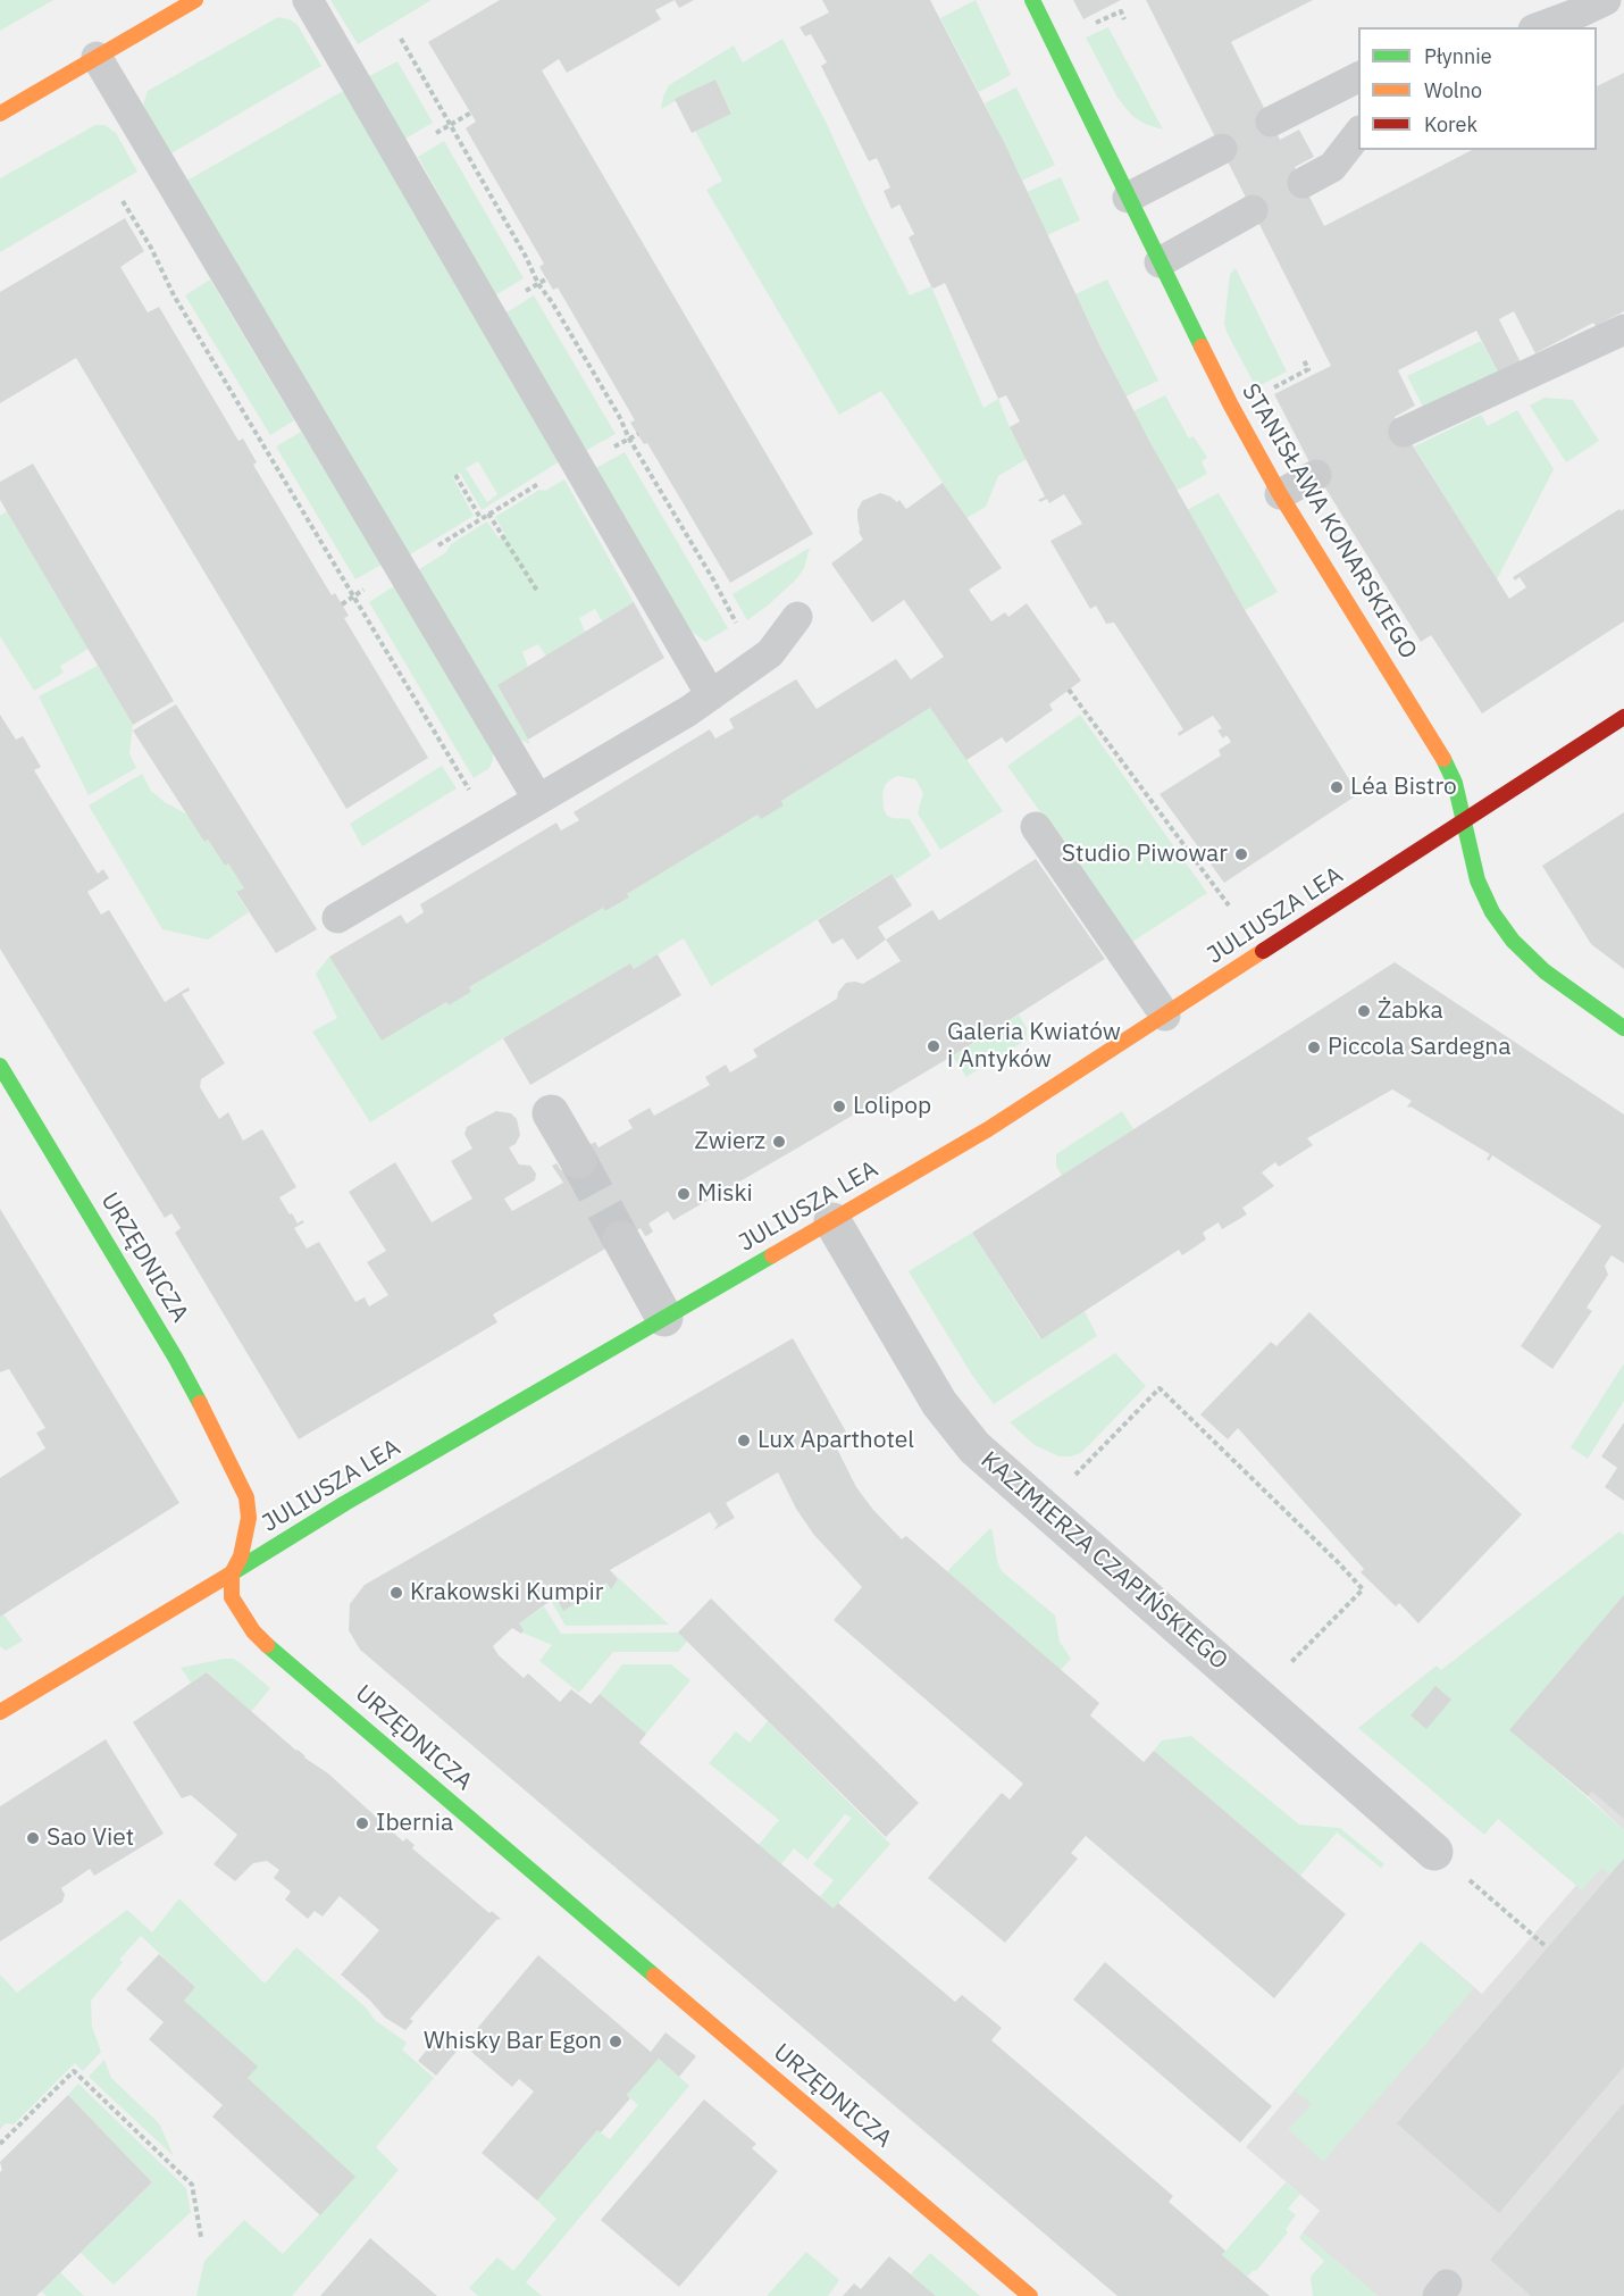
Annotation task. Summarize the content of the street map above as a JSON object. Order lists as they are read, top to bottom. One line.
{"streets":{"street":["STANISŁAWA KONARSKIEGO","JULIUSZA LEA","URZĘDNICZA","KAZIMIERZA CZAPIŃSKIEGO"]},"crossings":[["STANISŁAWA KONARSKIEGO","JULIUSZA LEA"],["JULIUSZA LEA","URZĘDNICZA"],["JULIUSZA LEA","KAZIMIERZA CZAPIŃSKIEGO"]],"places":["Léa Bistro","Studio Piwowar","Żabka","Galeria Kwiatów i Antyków","Piccola Sardegna","Lolipop","Zwierz","Miski","Lux Aparthotel","Krakowski Kumpir","Ibernia","Sao Viet","Whisky Bar Egon"],"legend":["Płynnie","Wolno","Korek"]}
